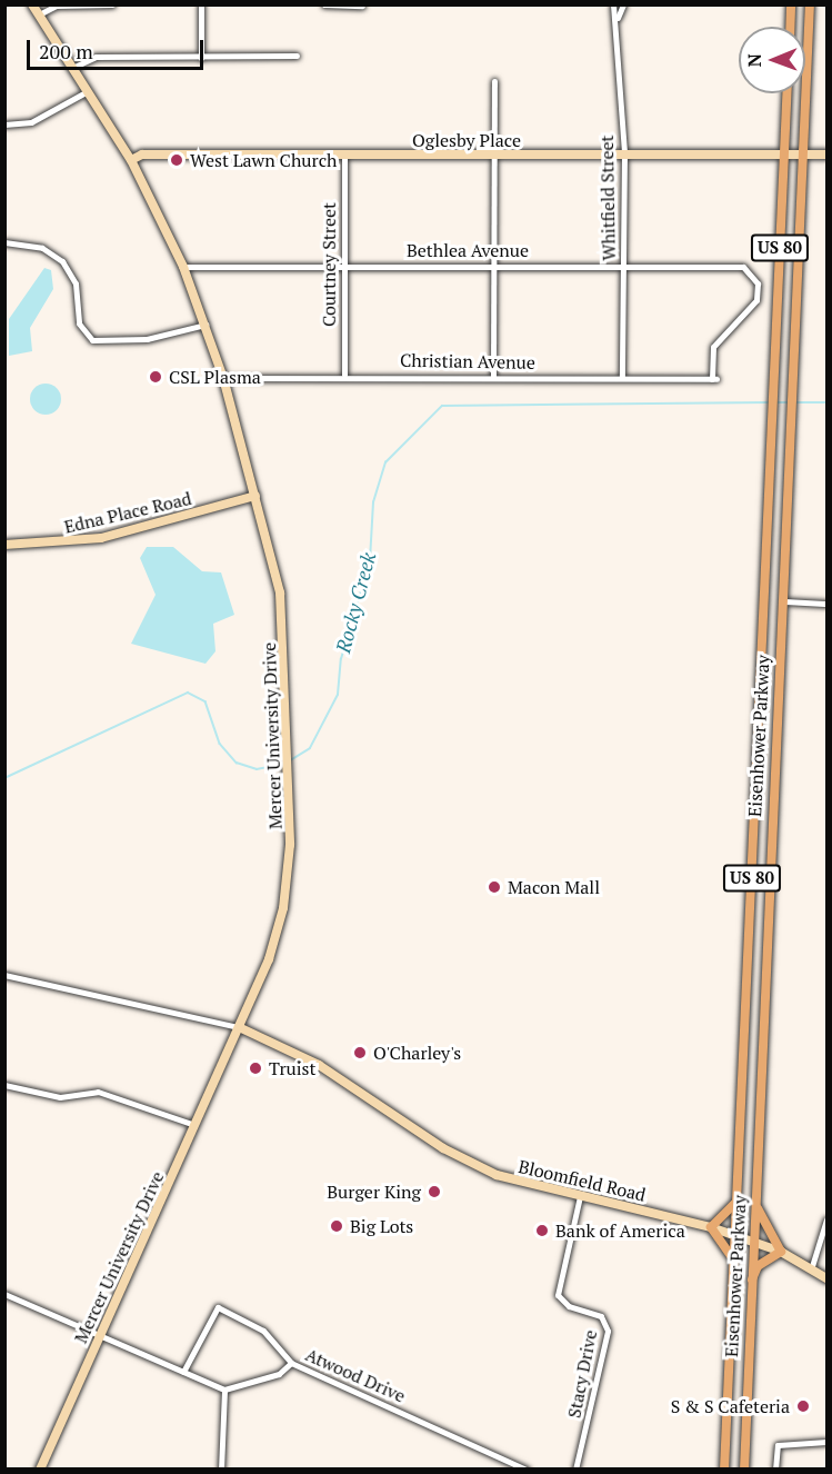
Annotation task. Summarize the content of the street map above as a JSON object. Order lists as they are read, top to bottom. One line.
{"streets":{"main road":["US 80","Eisenhower Parkway"],"street":["Oglesby Place","Whitfield Street","Bethlea Avenue","Courtney Street","Christian Avenue","Edna Place Road","Mercer University Drive","Bloomfield Road","Stacy Drive","Atwood Drive"]},"crossings":[["Oglesby Place","Whitfield Street"],["Oglesby Place","Courtney Street"],["Oglesby Place","Mercer University Drive"],["Oglesby Place","Eisenhower Parkway"],["Whitfield Street","Bethlea Avenue"],["Whitfield Street","Christian Avenue"],["Bethlea Avenue","Courtney Street"],["Bethlea Avenue","Christian Avenue"],["Bethlea Avenue","Mercer University Drive"],["Courtney Street","Christian Avenue"],["Christian Avenue","Mercer University Drive"],["Edna Place Road","Mercer University Drive"],["Mercer University Drive","Bloomfield Road"],["Eisenhower Parkway","Bloomfield Road"],["Bloomfield Road","Stacy Drive"]],"water":["Rocky Creek"],"places":["West Lawn Church","CSL Plasma","Macon Mall","O'Charley's","Truist","Burger King","Big Lots","Bank of America","S & S Cafeteria"],"scale_bar":"200 m","north":"left"}
